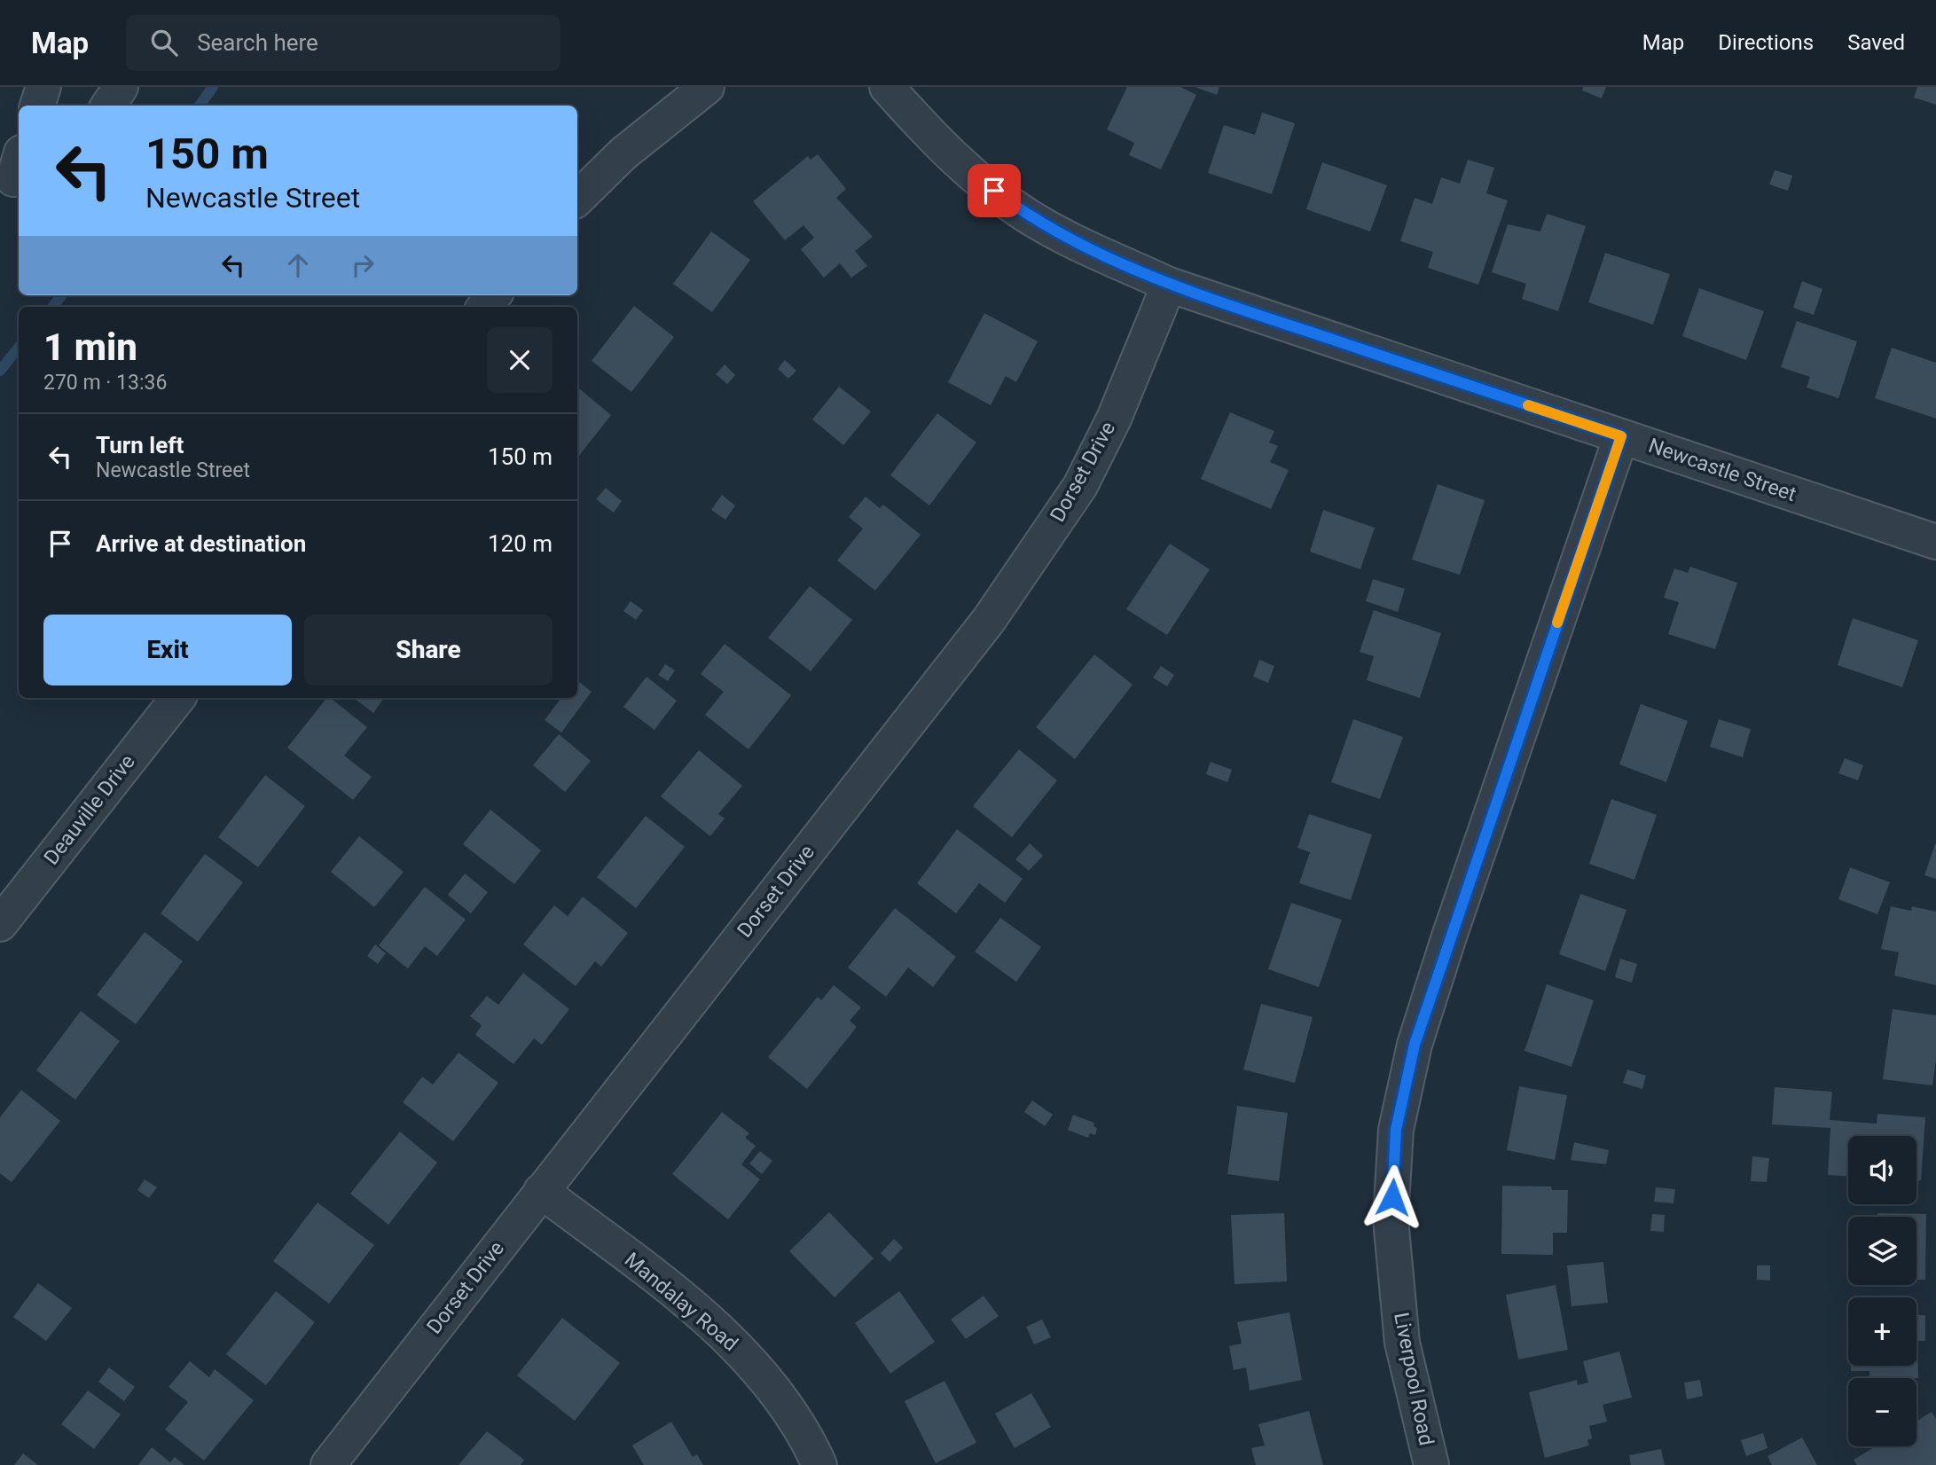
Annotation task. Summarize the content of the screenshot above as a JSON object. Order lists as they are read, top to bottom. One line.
{"streets":{"street":["Newcastle Street","Dorset Drive","Deauville Drive","Mandalay Road","Liverpool Road"]},"crossings":[["Newcastle Street","Dorset Drive"],["Newcastle Street","Liverpool Road"],["Dorset Drive","Mandalay Road"]],"page":{"header":"Map","search":"Search here","nav":["Map","Directions","Saved"],"turn":["150 m","Newcastle Street"],"heading":["1 min","270 m · 13:36"],"list":[{"name":"Turn left","note":"Newcastle Street","value":"150 m"},{"name":"Arrive at destination","value":"120 m"}],"buttons":["Exit","Share"],"map_buttons":["+","−"]}}
